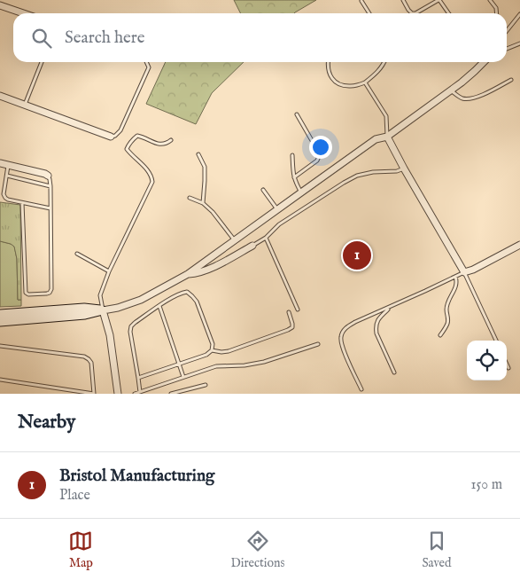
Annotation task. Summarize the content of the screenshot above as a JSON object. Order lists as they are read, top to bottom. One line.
{"page":{"search":"Search here","pins":"1","heading":"Nearby","list":[{"mark":"1","name":"Bristol Manufacturing","note":"Place","value":"150 m"}],"nav":["Map","Directions","Saved"]}}
